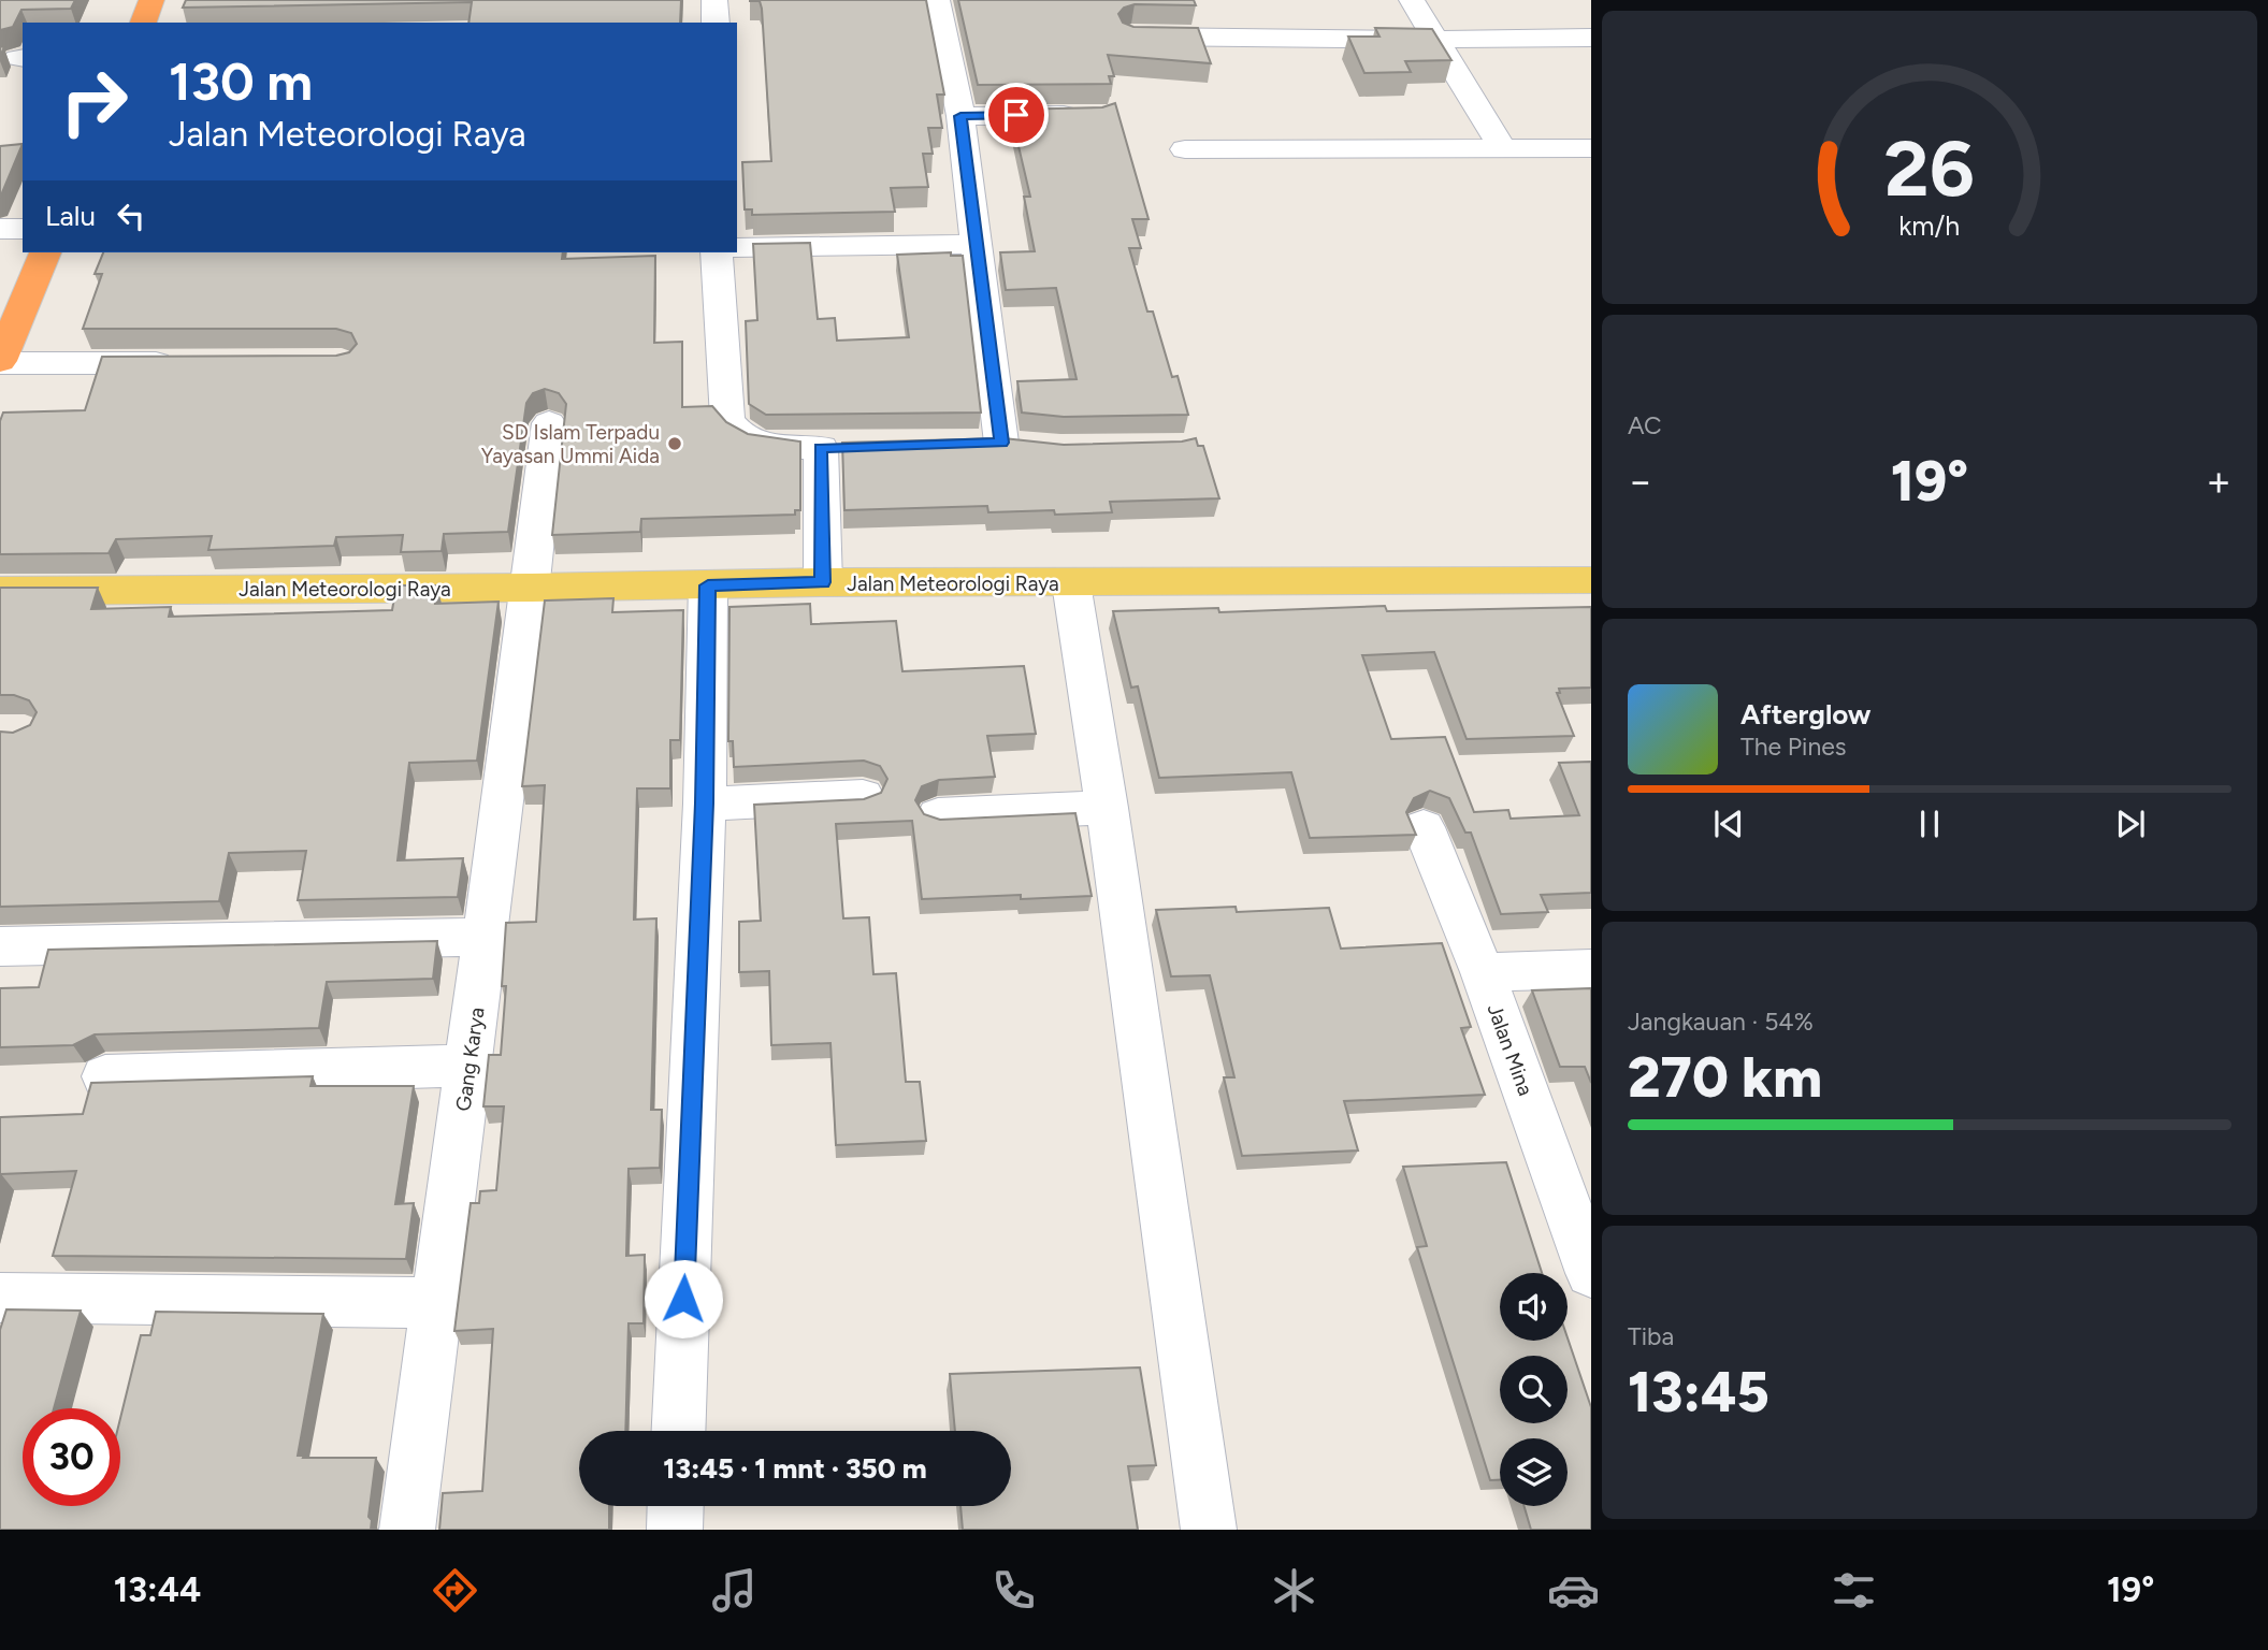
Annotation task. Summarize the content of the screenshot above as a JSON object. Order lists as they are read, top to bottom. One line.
{"streets":{"main road":["Jalan Meteorologi Raya"],"street":["Jalan Mina","Gang Karya"]},"crossings":[["Jalan Meteorologi Raya","Gang Karya"]],"places":["SD Islam Terpadu Yayasan Ummi Aida"],"page":{"turn":["130 m","Jalan Meteorologi Raya"],"then":"Lalu","tile":["AC",["Jangkauan · 54%","270 km"],["Tiba","13:45"]],"heat":["−","19°","+"],"song":["Afterglow","The Pines"],"limit":"30","trip":"13:45 · 1 mnt · 350 m","tabs":["13:44","19°"],"gauge":["26","km/h"]}}
